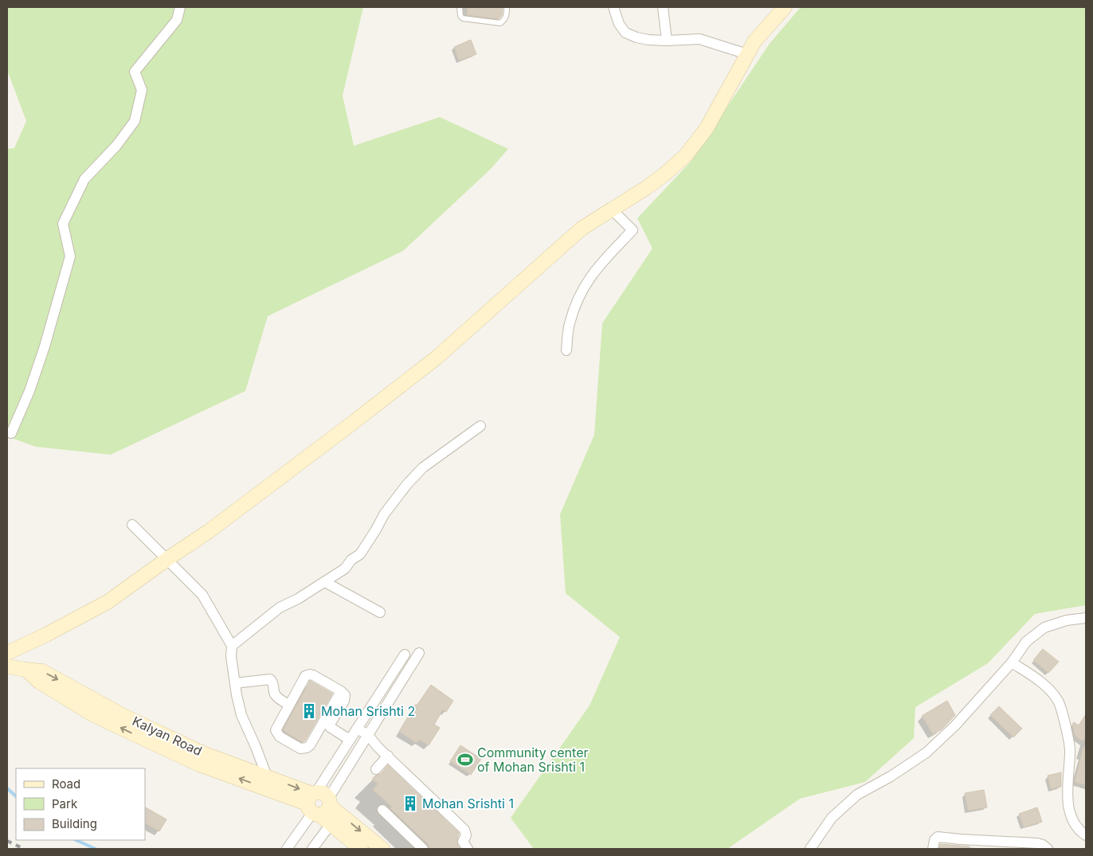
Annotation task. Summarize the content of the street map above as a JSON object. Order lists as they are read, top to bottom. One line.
{"streets":{"street":["Kalyan Road"]},"places":{"building":["Mohan Srishti 2","Mohan Srishti 1"],"sports":["Community center of Mohan Srishti 1"]},"legend":["Road","Park","Building"]}
